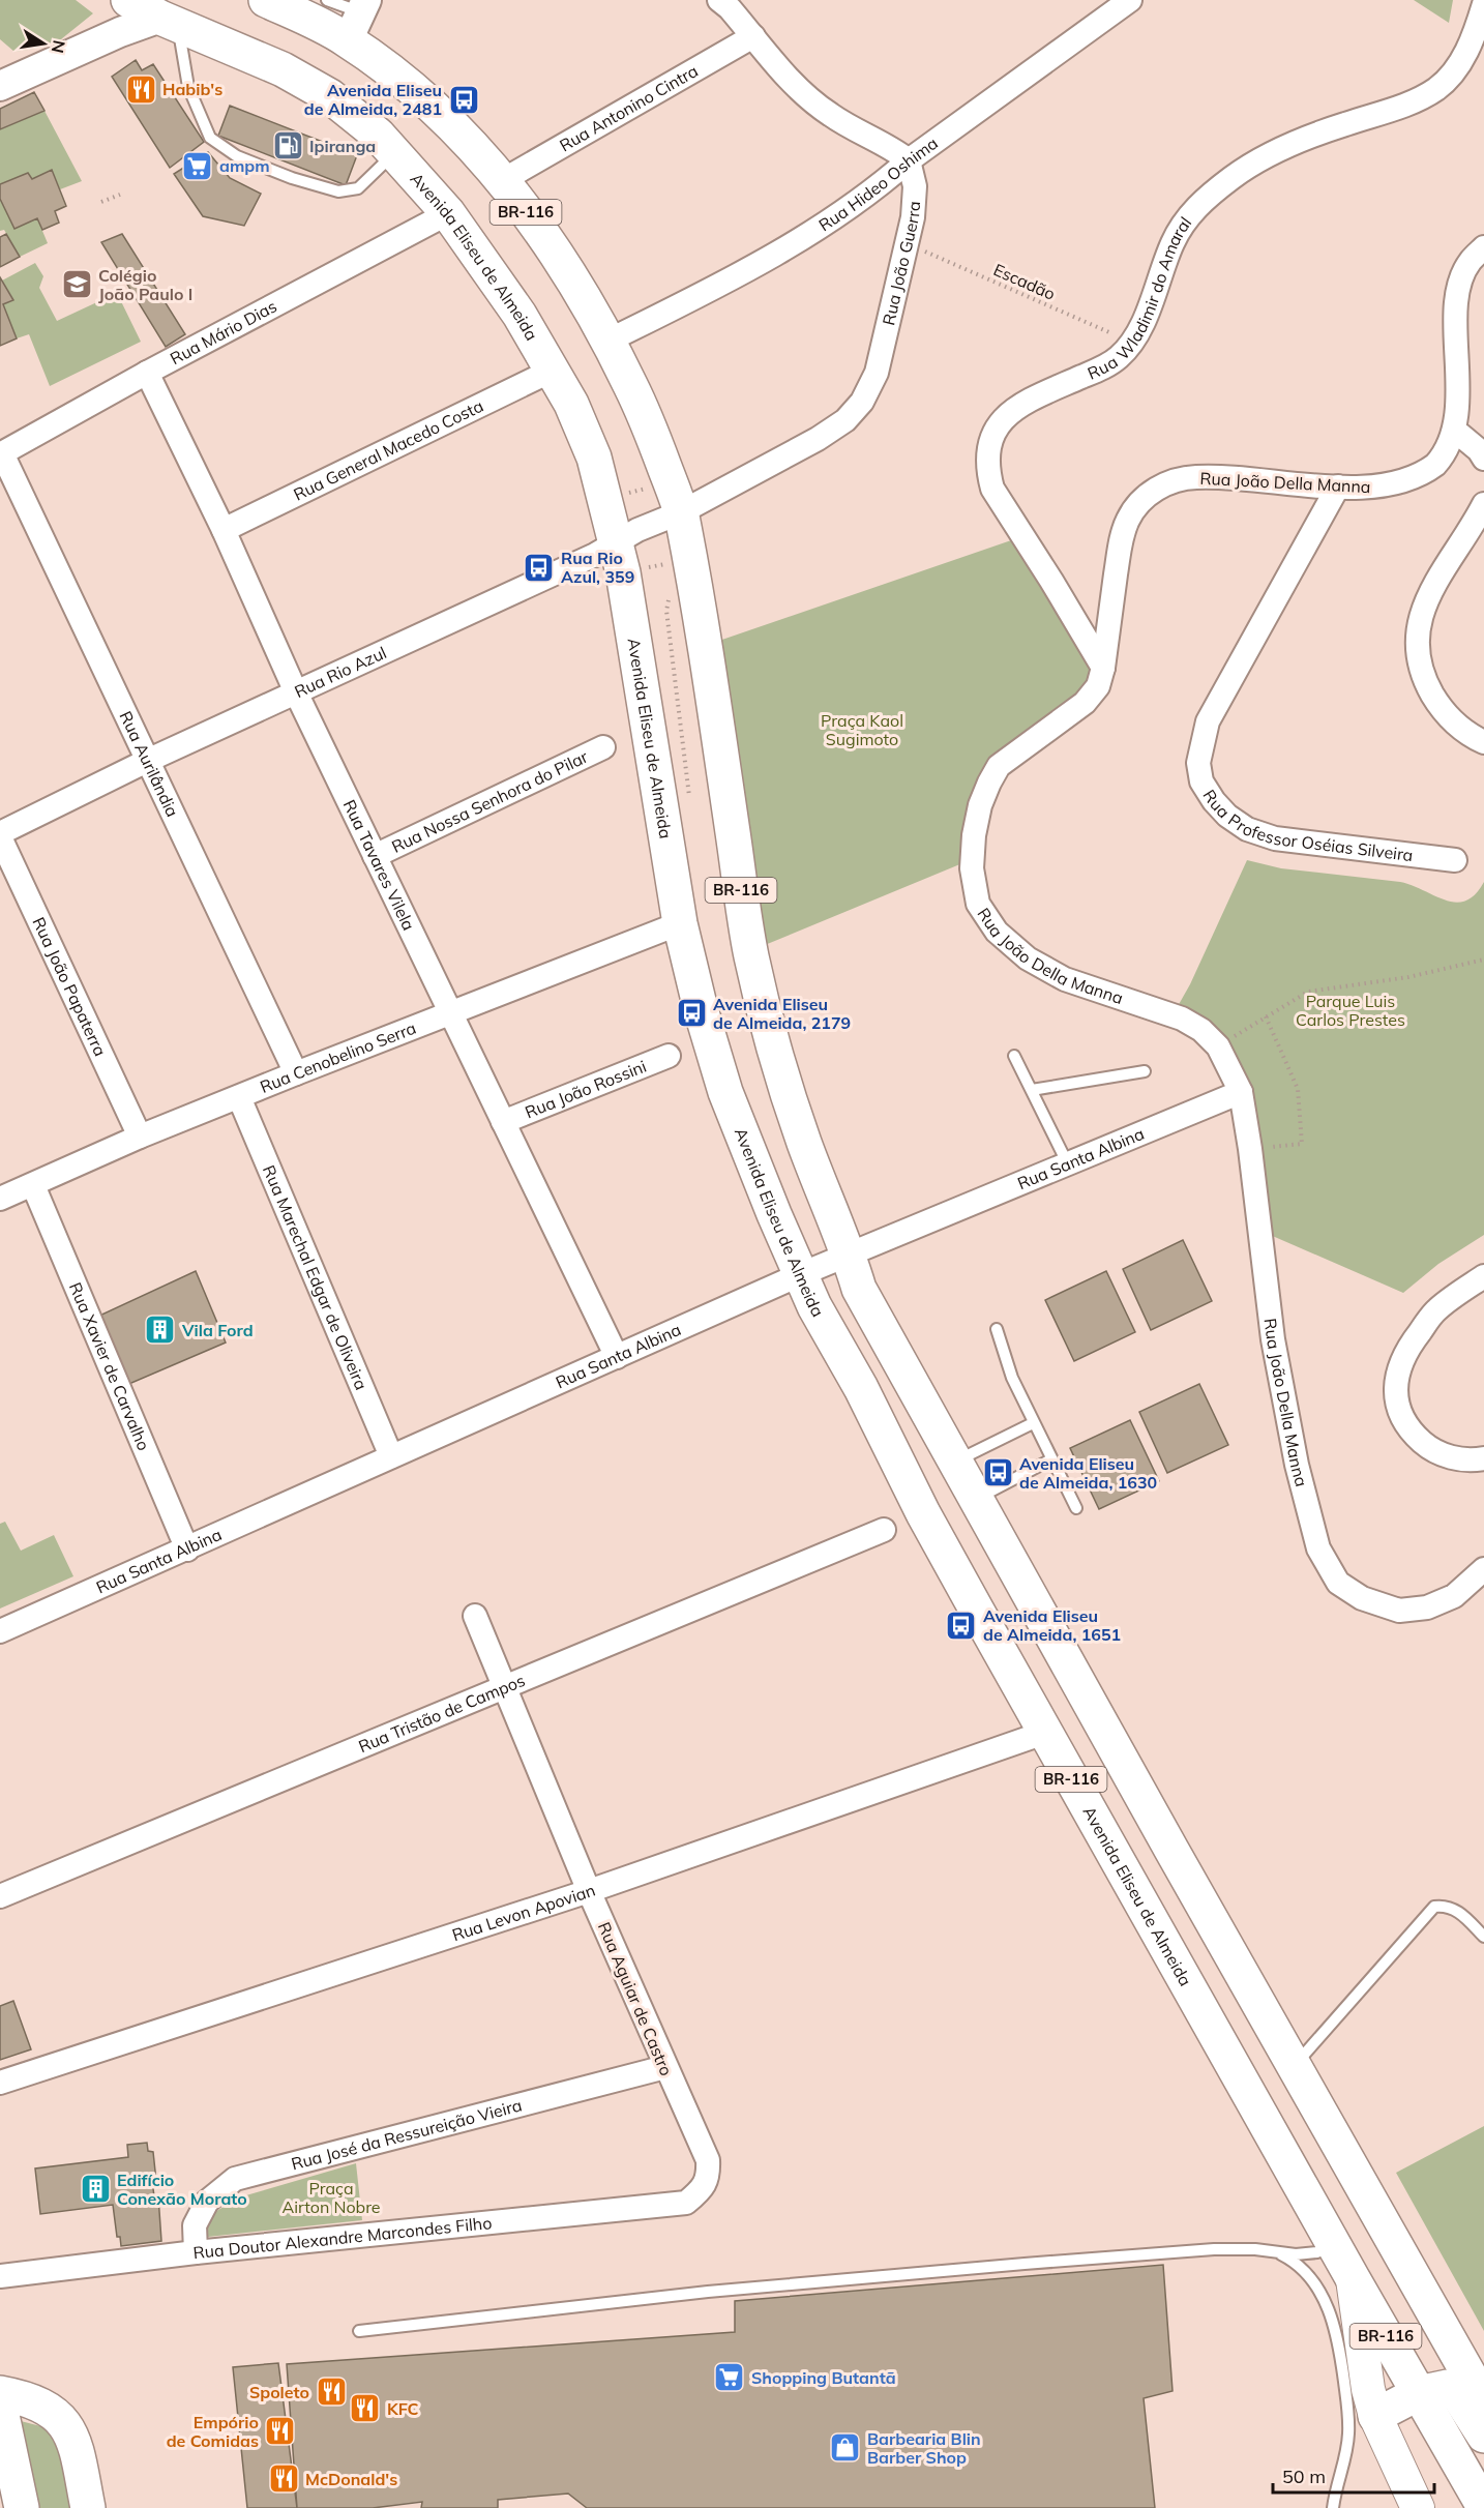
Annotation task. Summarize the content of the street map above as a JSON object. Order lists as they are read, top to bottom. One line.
{"streets":{"main road":["BR-116","Avenida Eliseu de Almeida"],"street":["Rua Antonino Cintra","Rua Hideo Oshima","Rua João Guerra","Rua Wladimir do Amaral","Rua Mário Dias","Rua General Macedo Costa","Rua João Della Manna","Rua Rio Azul","Rua Aurilândia","Rua Nossa Senhora do Pilar","Rua Professor Oséias Silveira","Rua Tavares Vilela","Rua João Papaterra","Rua Cenobelino Serra","Rua João Rossini","Rua Santa Albina","Rua Marechal Edgar de Oliveira","Rua Xavier de Carvalho","Rua Tristão de Campos","Rua Levon Apovian","Rua Aguiar de Castro","Rua José da Ressureição Vieira","Rua Doutor Alexandre Marcondes Filho"],"path":["Escadão"]},"crossings":[["Rua Antonino Cintra","BR-116"],["Rua Hideo Oshima","BR-116"],["Rua Hideo Oshima","Rua João Guerra"],["BR-116","Rua João Guerra"],["BR-116","Rua Rio Azul"],["BR-116","Rua Santa Albina"],["Avenida Eliseu de Almeida","Rua Mário Dias"],["Avenida Eliseu de Almeida","Rua General Macedo Costa"],["Avenida Eliseu de Almeida","Rua Rio Azul"],["Avenida Eliseu de Almeida","Rua Cenobelino Serra"],["Avenida Eliseu de Almeida","Rua Santa Albina"],["Avenida Eliseu de Almeida","Rua Levon Apovian"],["Rua João Guerra","Escadão"],["Rua João Guerra","Rua Rio Azul"],["Escadão","Rua Wladimir do Amaral"],["Rua Wladimir do Amaral","Rua João Della Manna"],["Rua Mário Dias","Rua Aurilândia"],["Rua Mário Dias","Rua Tavares Vilela"],["Rua General Macedo Costa","Rua Tavares Vilela"],["Rua João Della Manna","Rua Professor Oséias Silveira"],["Rua João Della Manna","Rua Santa Albina"],["Rua Rio Azul","Rua Aurilândia"],["Rua Rio Azul","Rua Tavares Vilela"],["Rua Rio Azul","Rua João Papaterra"],["Rua Aurilândia","Rua Cenobelino Serra"],["Rua Nossa Senhora do Pilar","Rua Tavares Vilela"],["Rua Tavares Vilela","Rua Cenobelino Serra"],["Rua Tavares Vilela","Rua João Rossini"],["Rua Tavares Vilela","Rua Santa Albina"],["Rua João Papaterra","Rua Cenobelino Serra"],["Rua Cenobelino Serra","Rua Marechal Edgar de Oliveira"],["Rua Cenobelino Serra","Rua Xavier de Carvalho"],["Rua Santa Albina","Rua Marechal Edgar de Oliveira"],["Rua Santa Albina","Rua Xavier de Carvalho"],["Rua Tristão de Campos","Rua Aguiar de Castro"],["Rua Levon Apovian","Rua Aguiar de Castro"],["Rua Aguiar de Castro","Rua José da Ressureição Vieira"],["Rua Aguiar de Castro","Rua Doutor Alexandre Marcondes Filho"],["Rua José da Ressureição Vieira","Rua Doutor Alexandre Marcondes Filho"]],"parks":["Praça Kaol Sugimoto","Parque Luis Carlos Prestes","Praça Airton Nobre"],"places":{"restaurant":["Habib's","Spoleto","KFC","Empório de Comidas","McDonald's"],"bus stop":["Avenida Eliseu de Almeida, 2481","Rua Rio Azul, 359","Avenida Eliseu de Almeida, 2179","Avenida Eliseu de Almeida, 1630","Avenida Eliseu de Almeida, 1651"],"fuel station":["Ipiranga"],"supermarket":["ampm","Shopping Butantã"],"school or university":["Colégio João Paulo I"],"building":["Vila Ford","Edifício Conexão Morato"],"shop":["Barbearia Blin Barber Shop"]},"scale_bar":"50 m","north":"right"}
